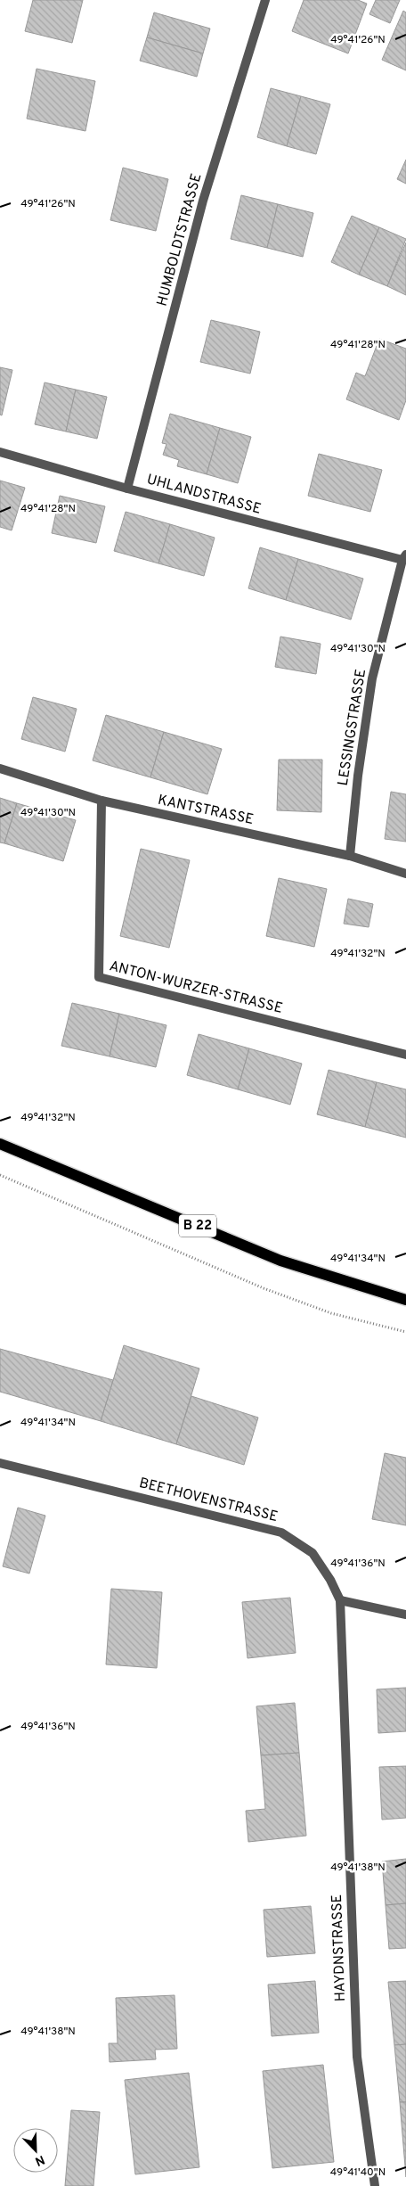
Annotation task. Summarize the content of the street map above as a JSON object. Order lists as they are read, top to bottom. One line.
{"streets":{"main road":["B 22"],"street":["HUMBOLDTSTRASSE","UHLANDSTRASSE","LESSINGSTRASSE","KANTSTRASSE","ANTON-WURZER-STRASSE","BEETHOVENSTRASSE","HAYDNSTRASSE"]},"crossings":[["HUMBOLDTSTRASSE","UHLANDSTRASSE"],["UHLANDSTRASSE","LESSINGSTRASSE"],["LESSINGSTRASSE","KANTSTRASSE"],["KANTSTRASSE","ANTON-WURZER-STRASSE"],["BEETHOVENSTRASSE","HAYDNSTRASSE"]],"north":"bottom right","coordinates":["49°41'26\"N","49°41'28\"N","49°41'30\"N","49°41'32\"N","49°41'34\"N","49°41'36\"N","49°41'38\"N","49°41'40\"N"]}
